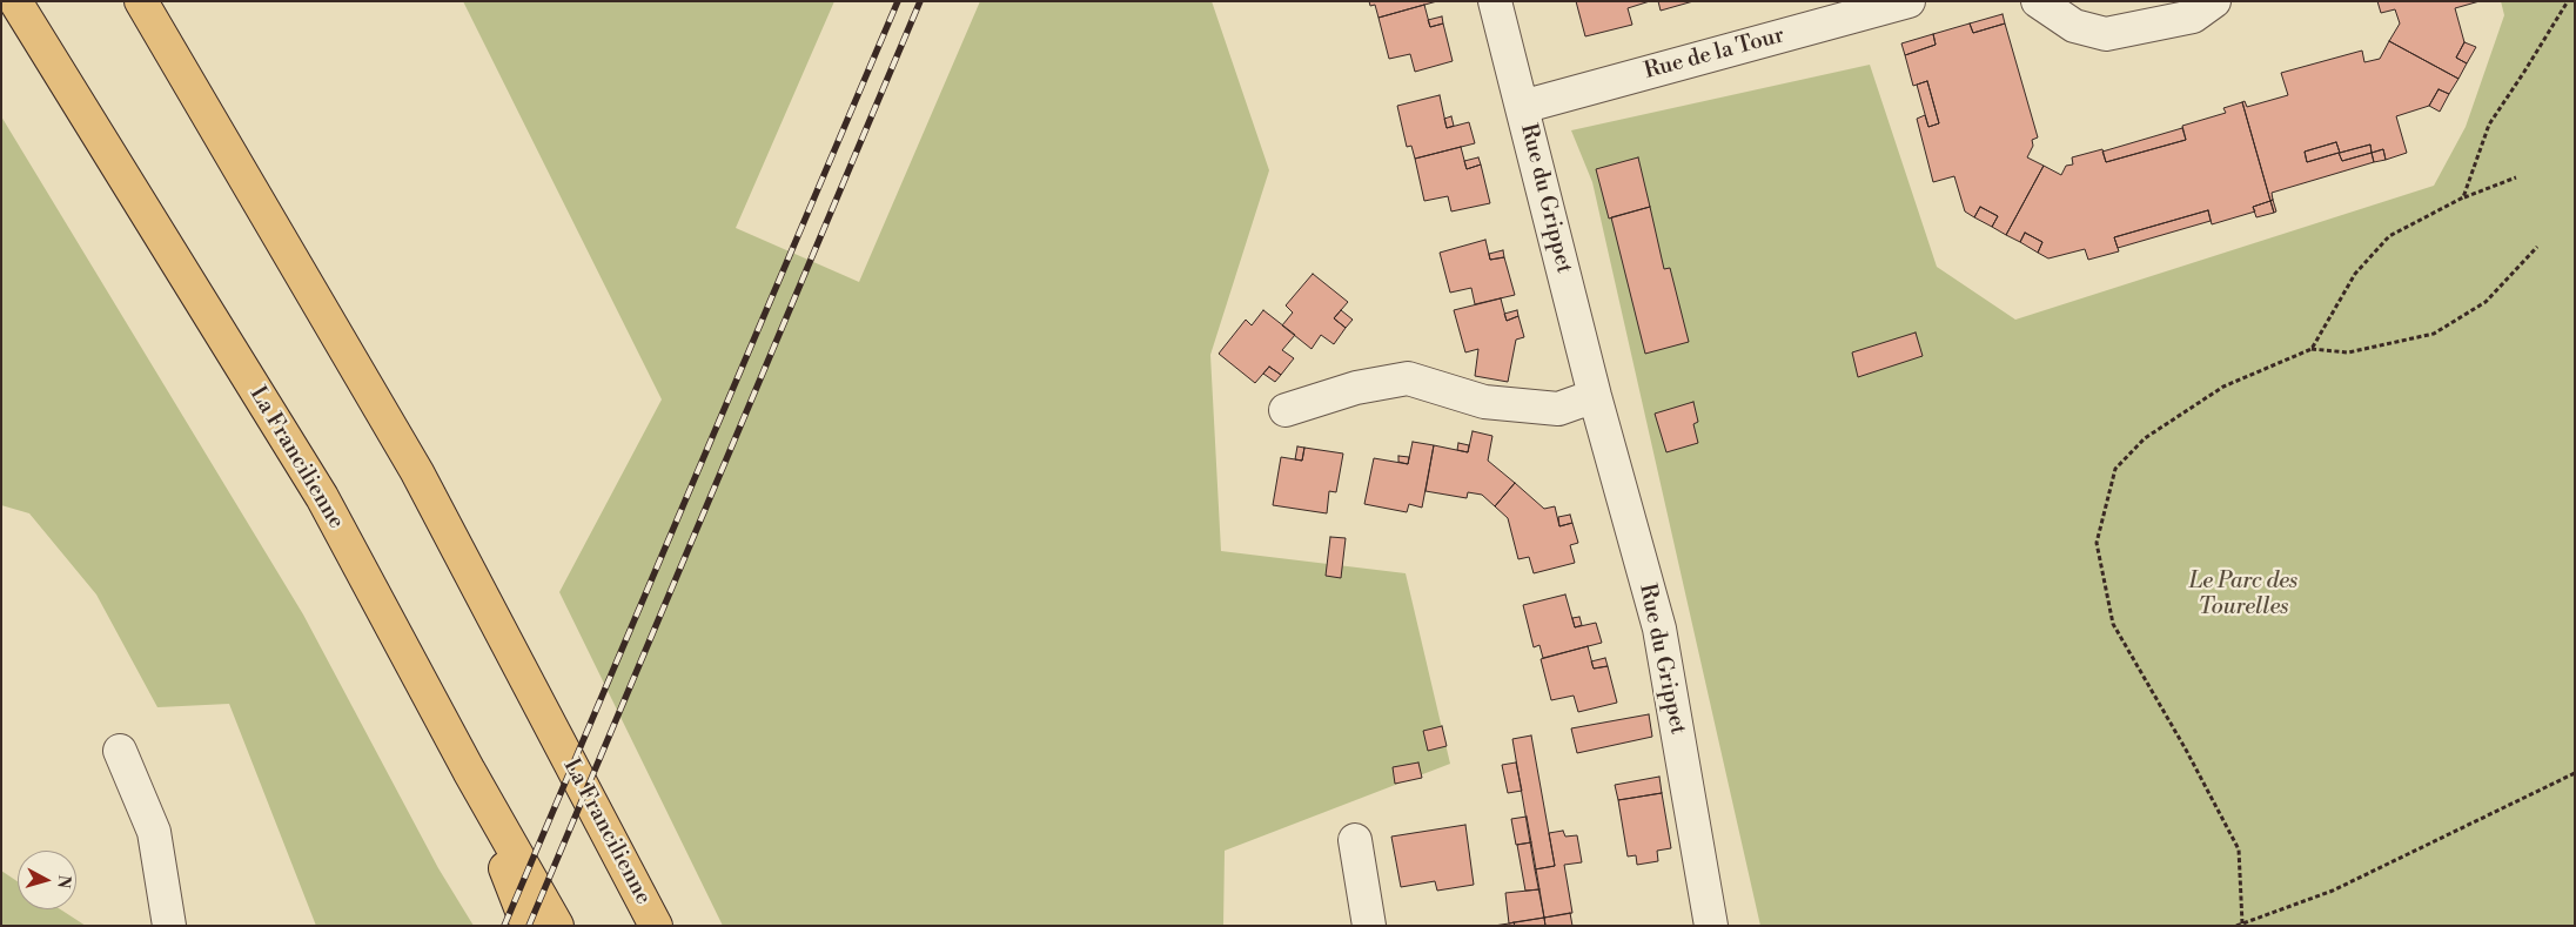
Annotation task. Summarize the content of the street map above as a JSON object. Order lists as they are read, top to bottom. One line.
{"streets":{"highway":["La Francilienne"],"street":["Rue de la Tour","Rue du Grippet"]},"crossings":[["Rue de la Tour","Rue du Grippet"]],"parks":["Le Parc des Tourelles"],"north":"right"}
